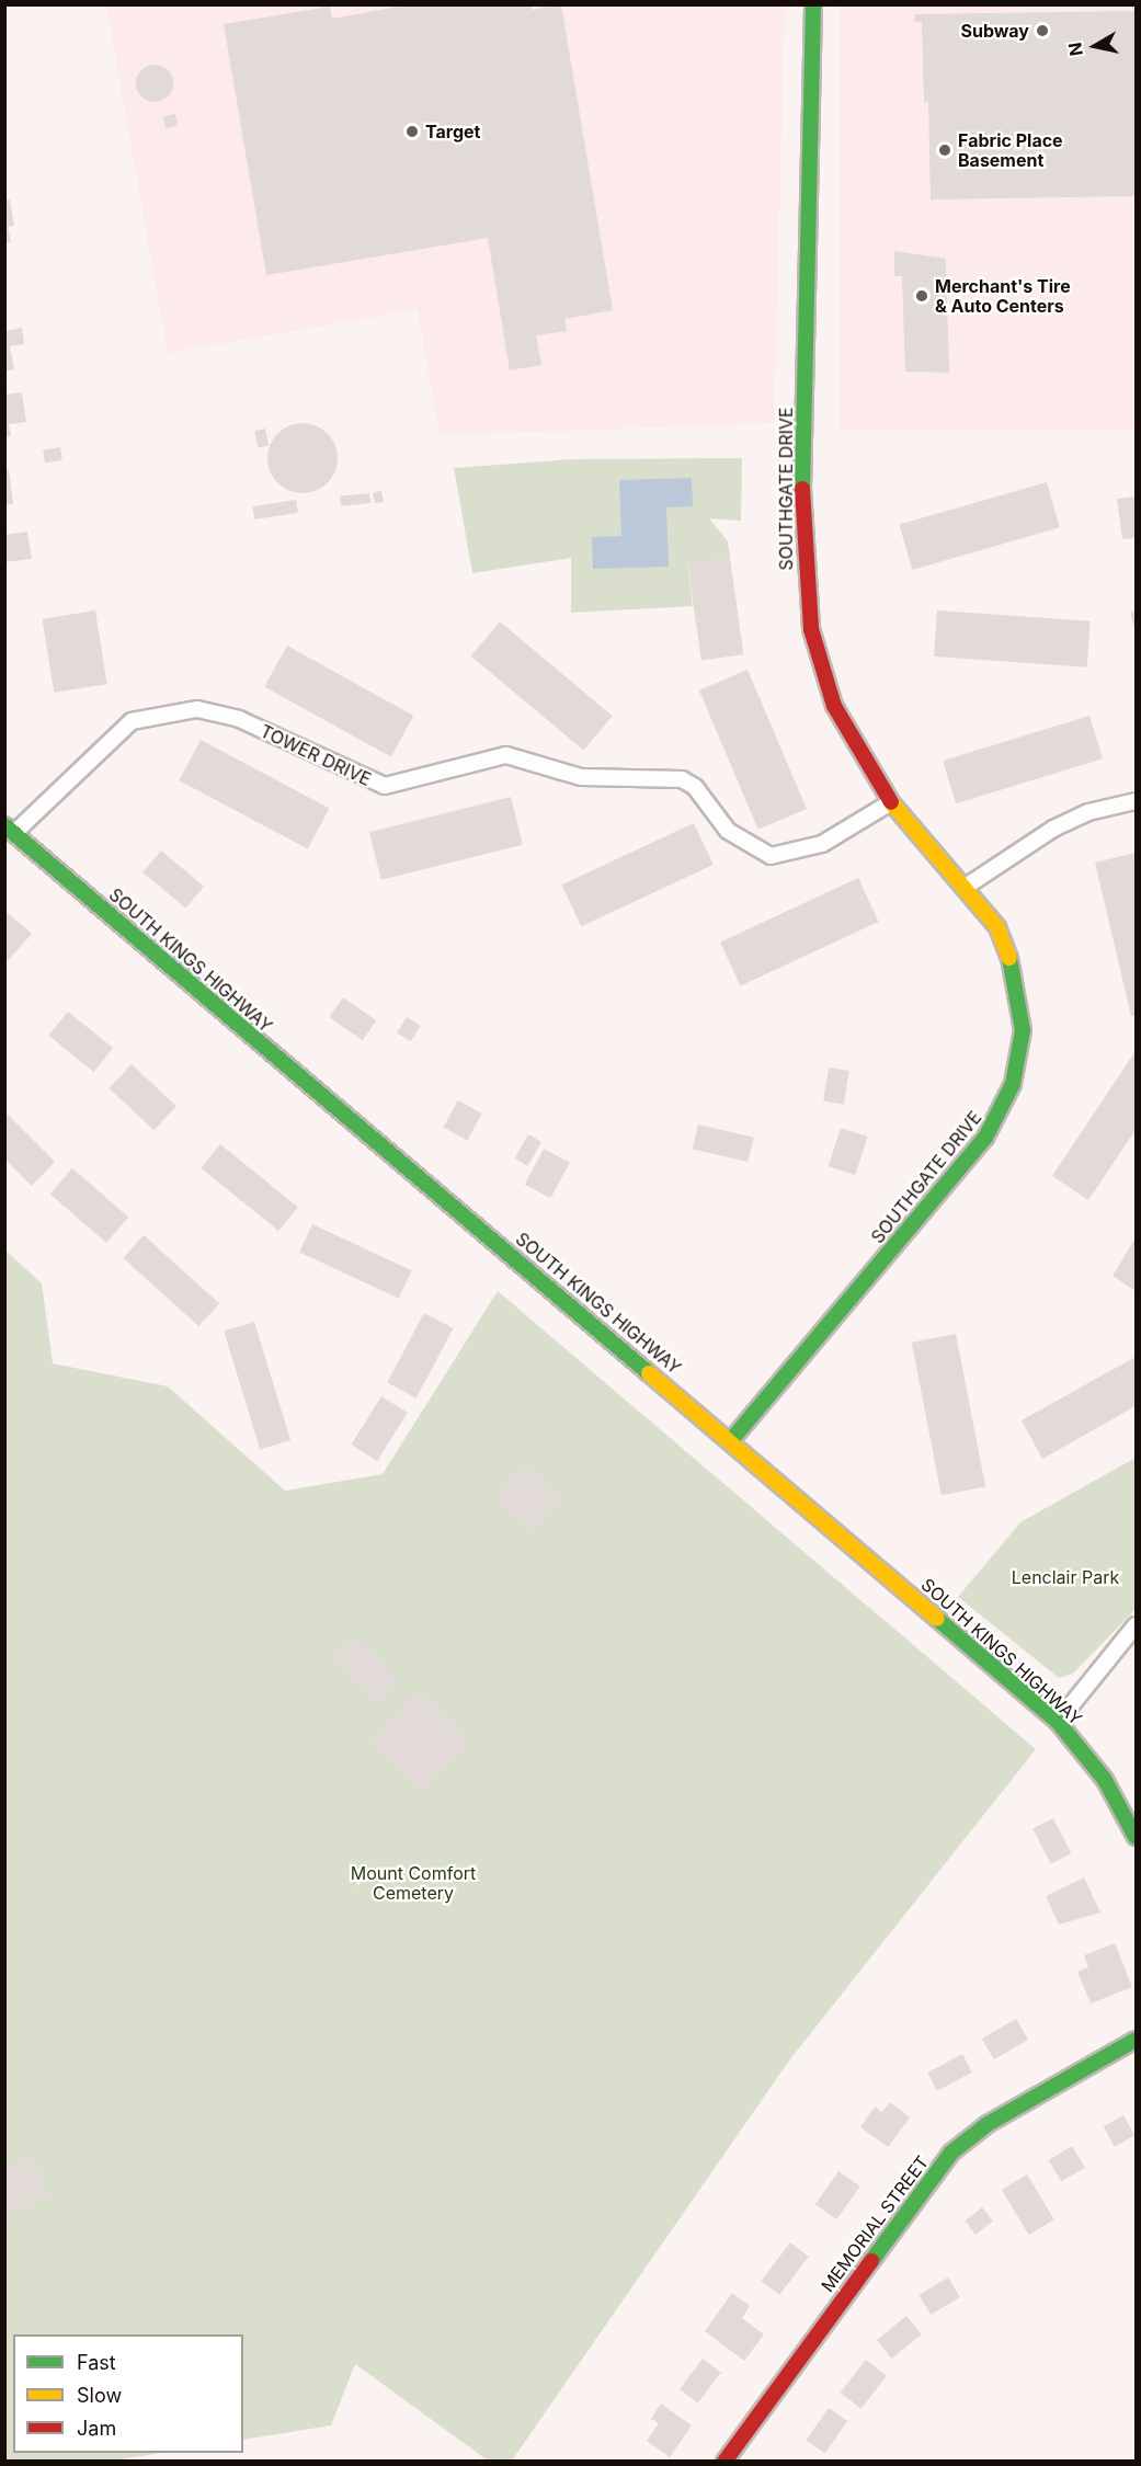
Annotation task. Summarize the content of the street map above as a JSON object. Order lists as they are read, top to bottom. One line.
{"streets":{"street":["SOUTHGATE DRIVE","TOWER DRIVE","SOUTH KINGS HIGHWAY","MEMORIAL STREET"]},"crossings":[["SOUTHGATE DRIVE","TOWER DRIVE"],["SOUTHGATE DRIVE","SOUTH KINGS HIGHWAY"],["TOWER DRIVE","SOUTH KINGS HIGHWAY"]],"parks":["Lenclair Park","Mount Comfort Cemetery"],"places":["Subway","Target","Fabric Place Basement","Merchant's Tire & Auto Centers"],"legend":["Fast","Slow","Jam"],"north":"left"}
